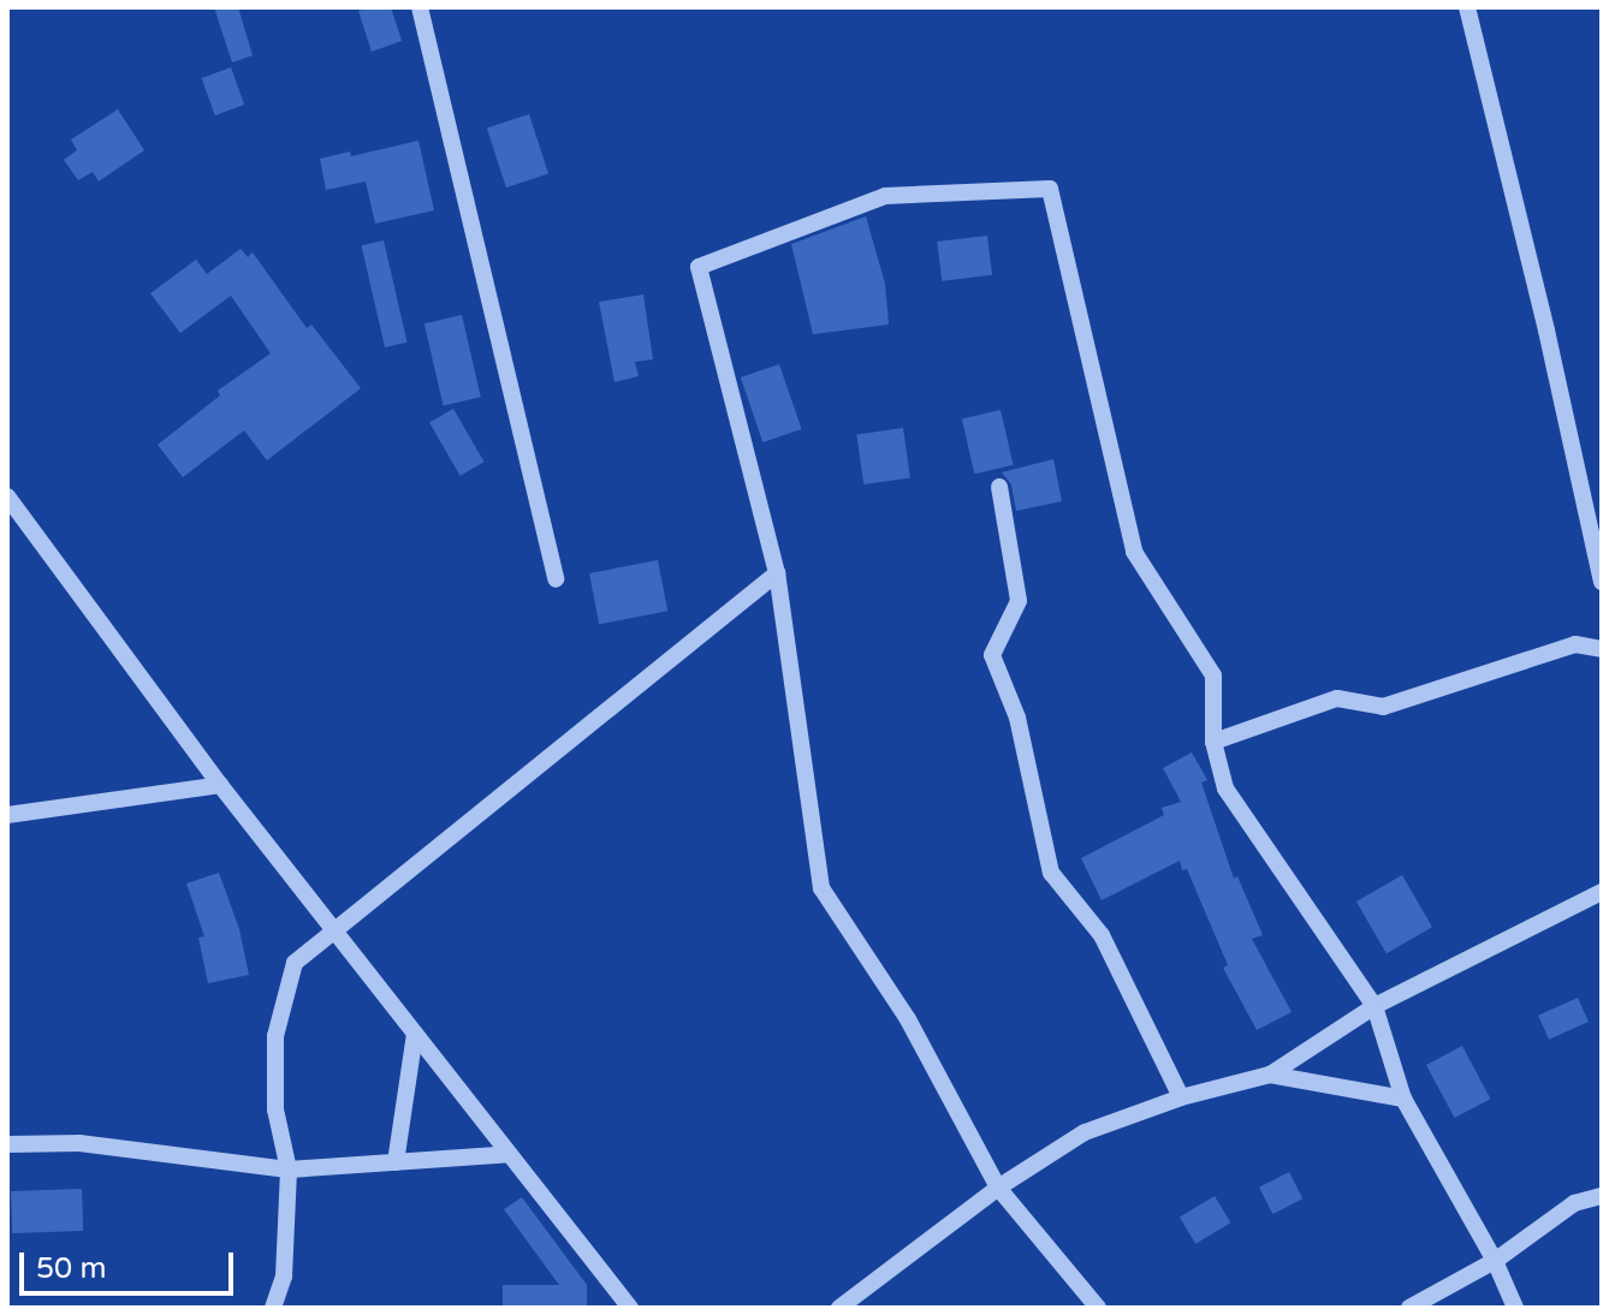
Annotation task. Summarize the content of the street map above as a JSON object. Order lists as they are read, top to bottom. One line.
{"scale_bar":"50 m"}
